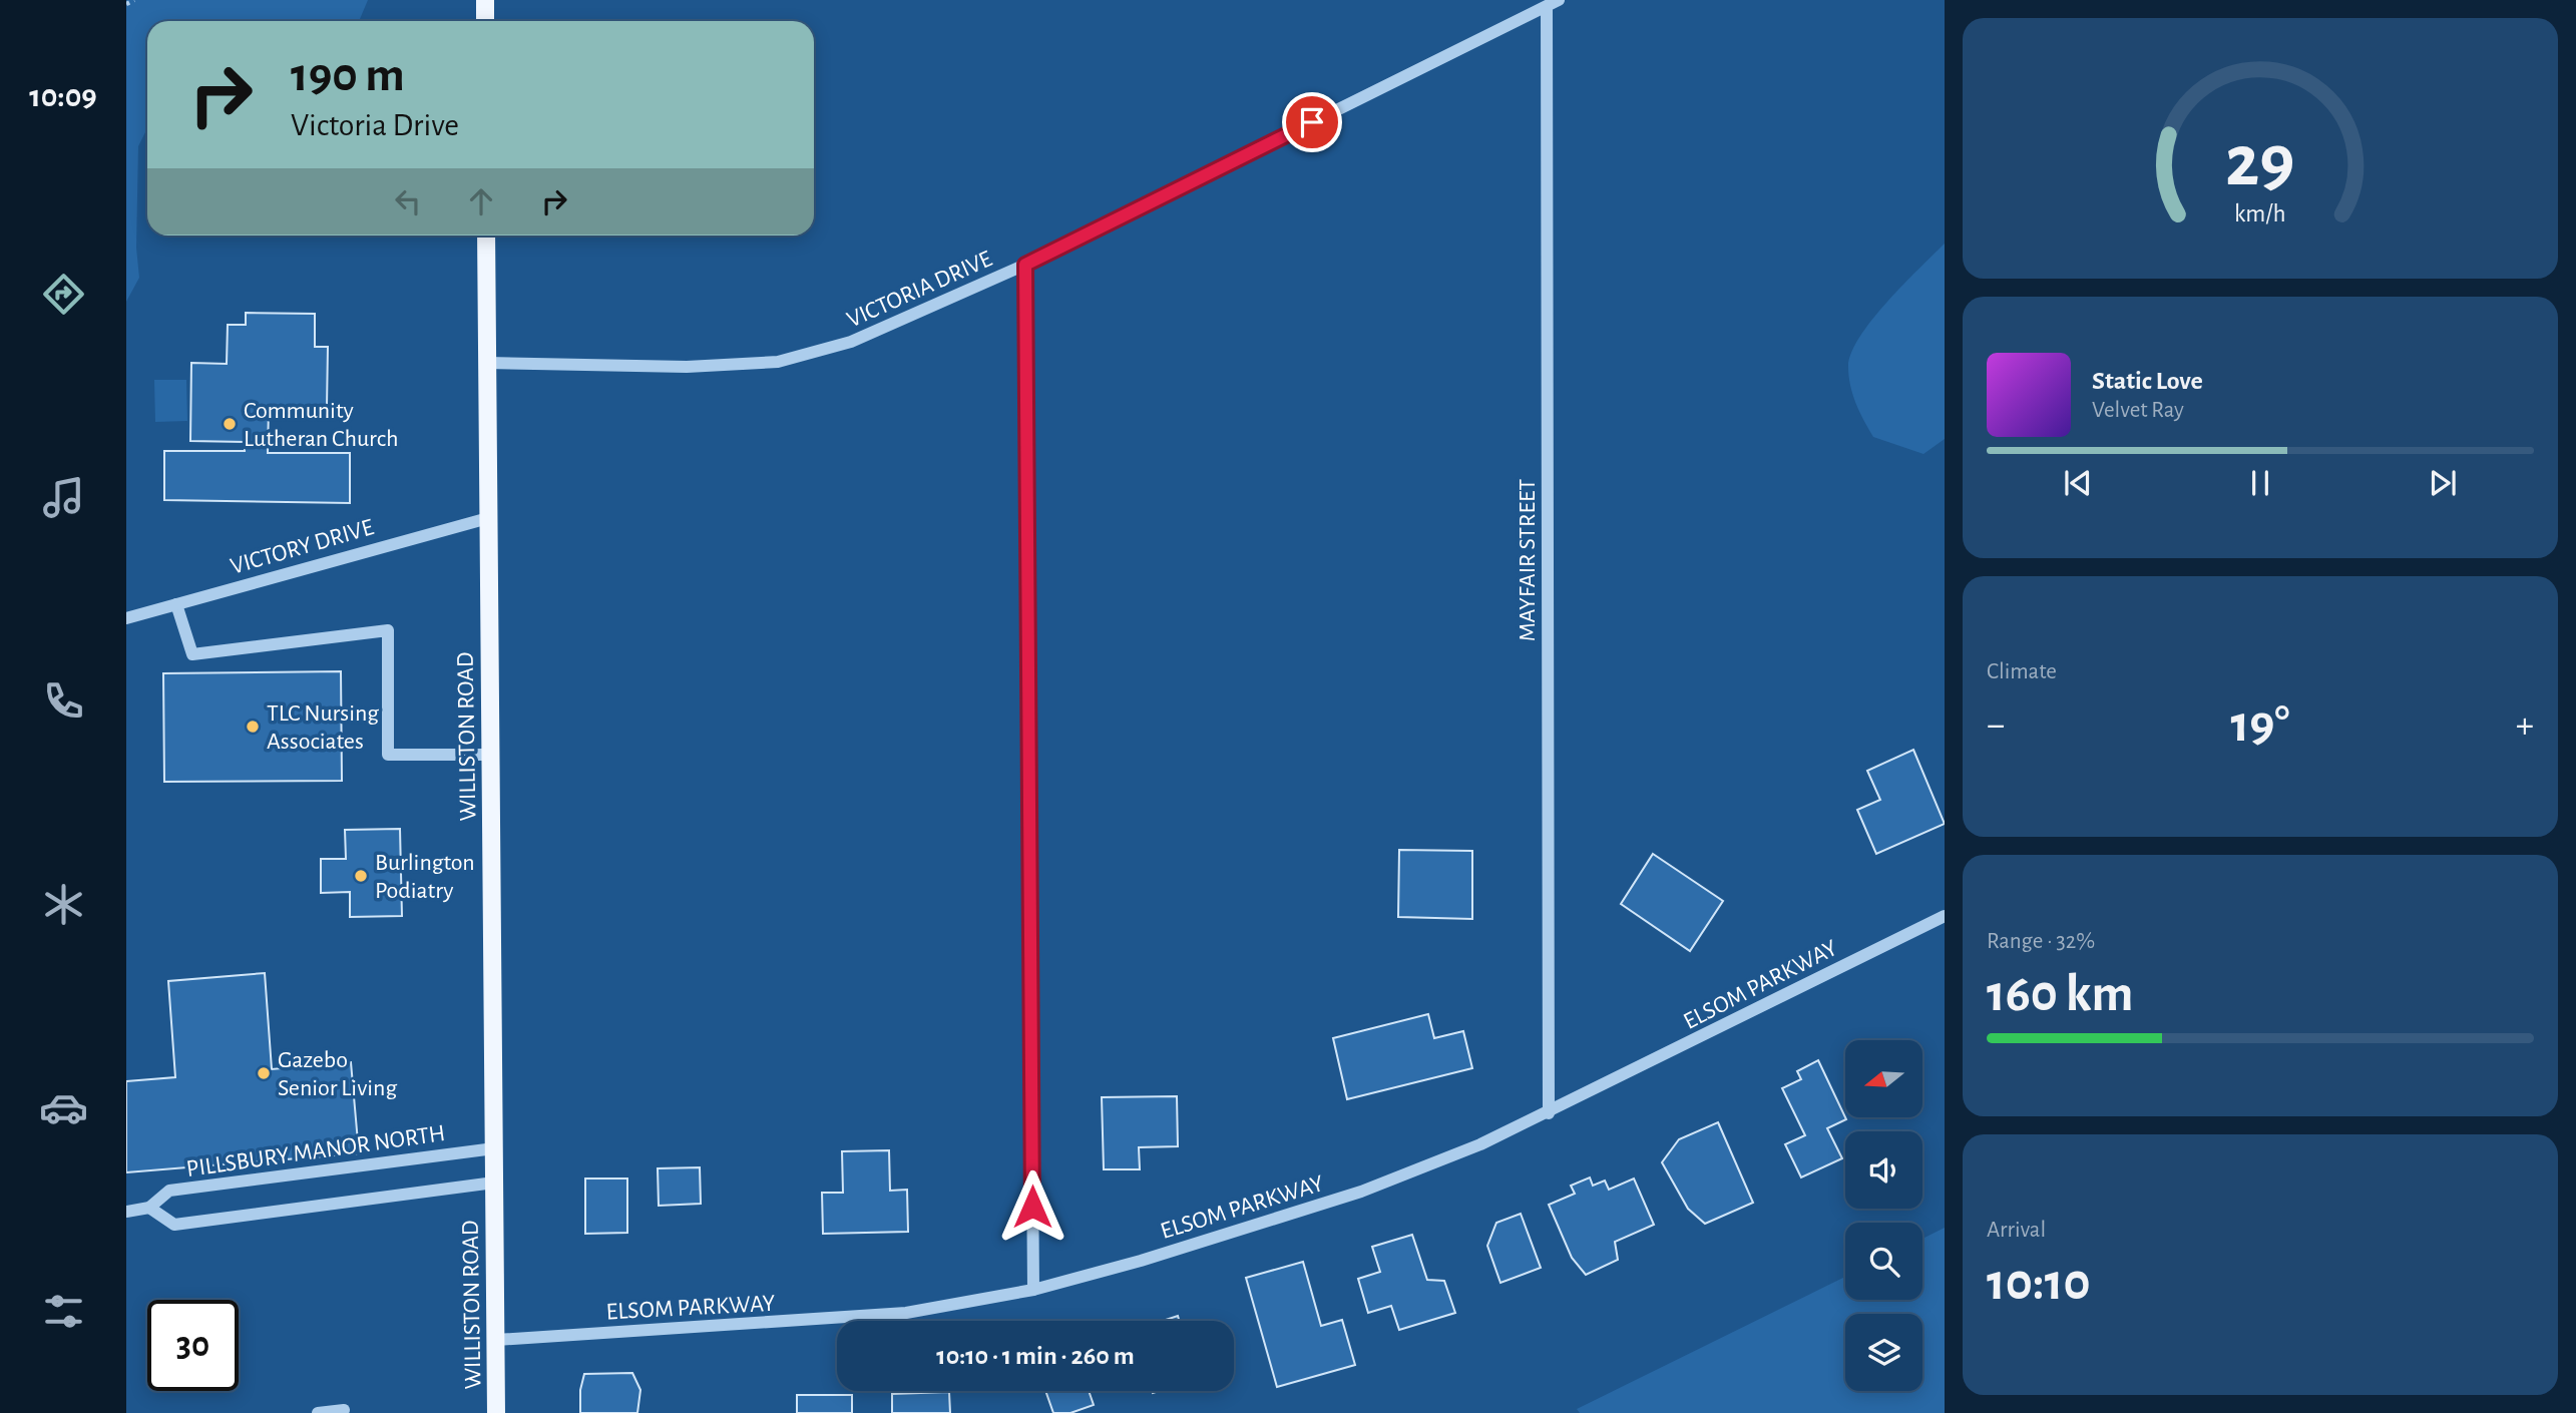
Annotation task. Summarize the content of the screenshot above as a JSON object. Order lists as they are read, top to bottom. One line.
{"streets":{"main road":["WILLISTON ROAD"],"street":["VICTORIA DRIVE","VICTORY DRIVE","MAYFAIR STREET","ELSOM PARKWAY","PILLSBURY MANOR NORTH"]},"crossings":[["VICTORIA DRIVE","MAYFAIR STREET"],["VICTORIA DRIVE","WILLISTON ROAD"],["VICTORY DRIVE","WILLISTON ROAD"],["MAYFAIR STREET","ELSOM PARKWAY"],["WILLISTON ROAD","ELSOM PARKWAY"],["WILLISTON ROAD","PILLSBURY MANOR NORTH"]],"places":["Community Lutheran Church","TLC Nursing Associates","Burlington Podiatry","Gazebo Senior Living"],"north":"left","page":{"tabs":"10:09","turn":["190 m","Victoria Drive"],"song":["Static Love","Velvet Ray"],"tile":["Climate",["Range · 32%","160 km"],["Arrival","10:10"]],"heat":["−","19°","+"],"limit":"30","trip":"10:10 · 1 min · 260 m","gauge":["29","km/h"]}}
